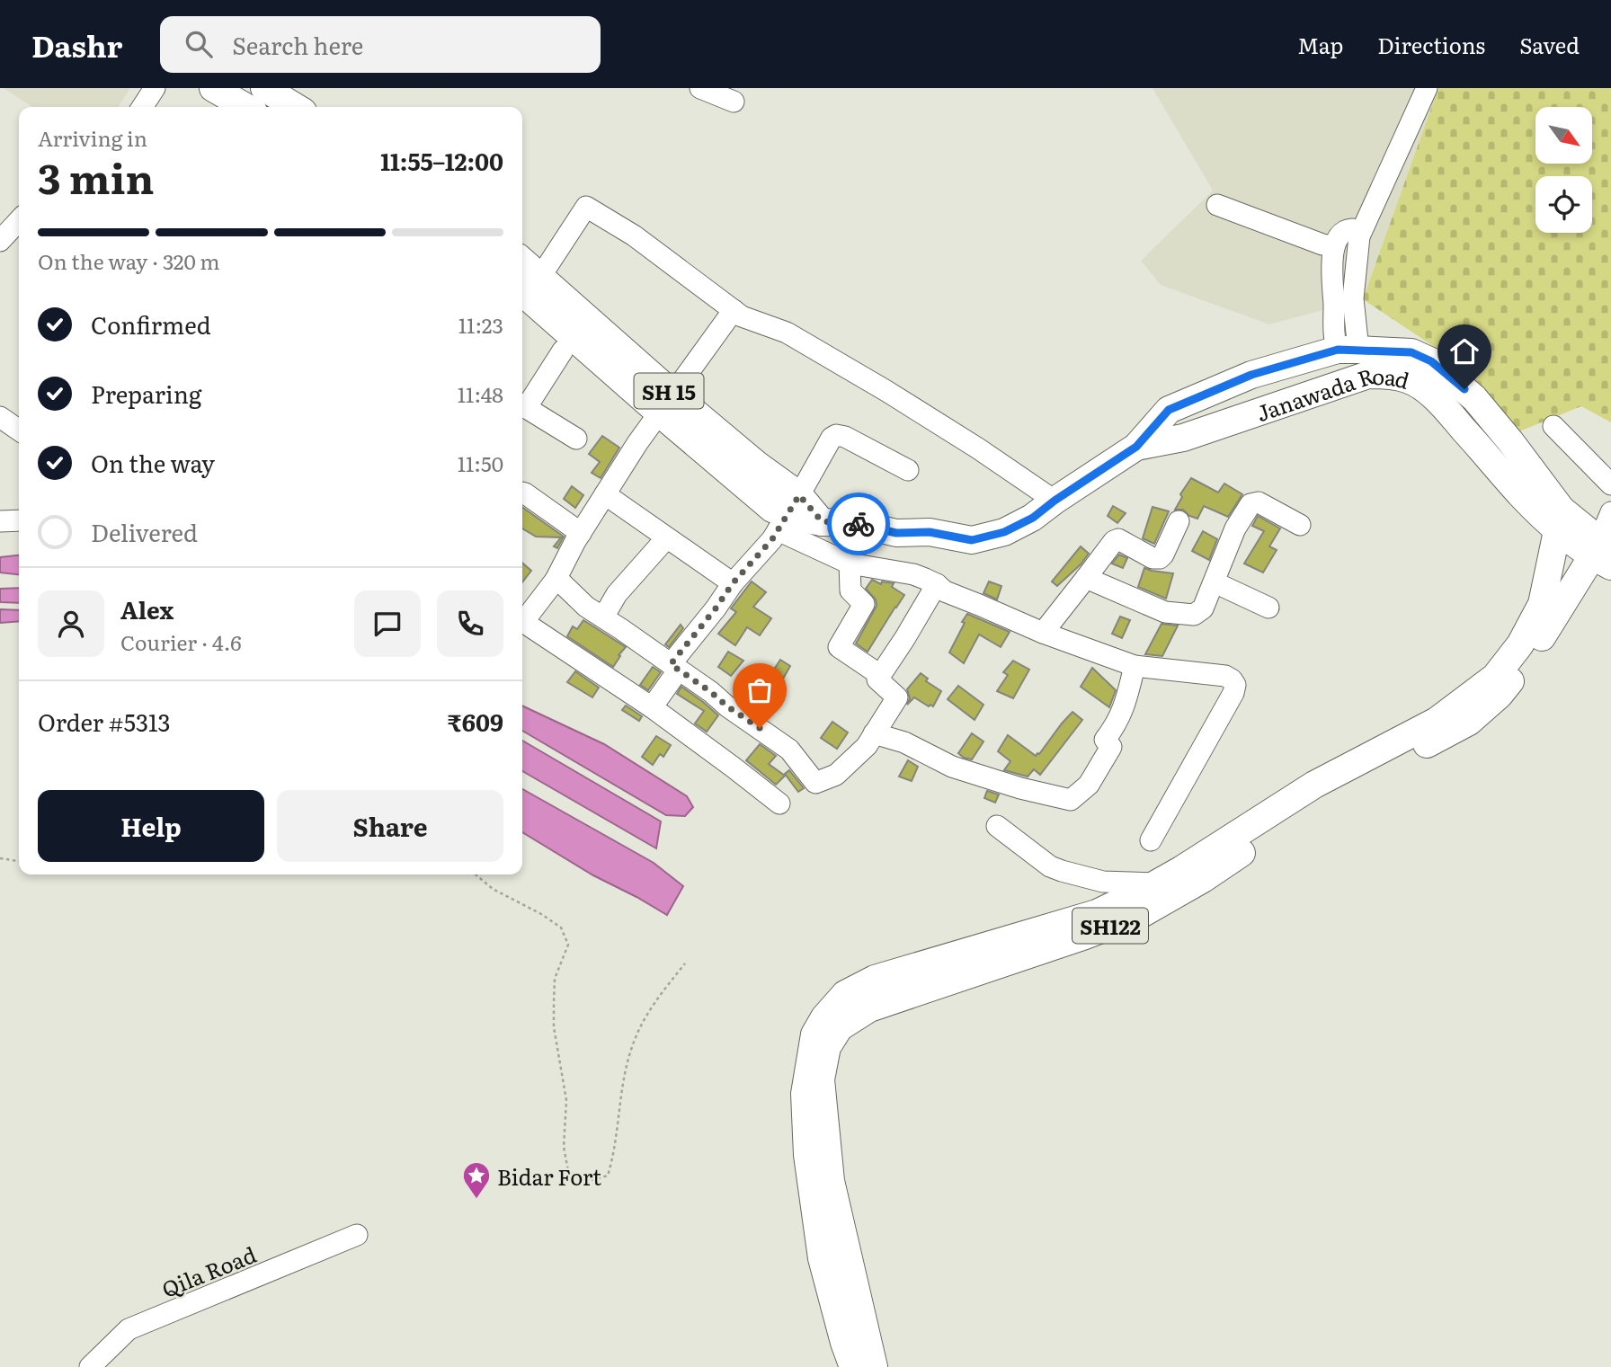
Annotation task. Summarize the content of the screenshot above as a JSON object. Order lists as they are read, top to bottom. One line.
{"streets":{"main road":["SH 15","Janawada Road","SH122"],"street":["Qila Road"]},"crossings":[["Janawada Road","SH122"]],"places":{"place":["Bidar Fort"]},"north":"bottom right","page":{"header":"Dashr","search":"Search here","nav":["Map","Directions","Saved"],"heading":["3 min","Arriving in","11:55–12:00"],"panel":["Alex","Courier · 4.6","Order #5313","₹609"],"bar":"On the way · 320 m","list":[["Confirmed","11:23"],["Preparing","11:48"],["On the way","11:50"],"Delivered"],"buttons":["Help","Share"]}}
